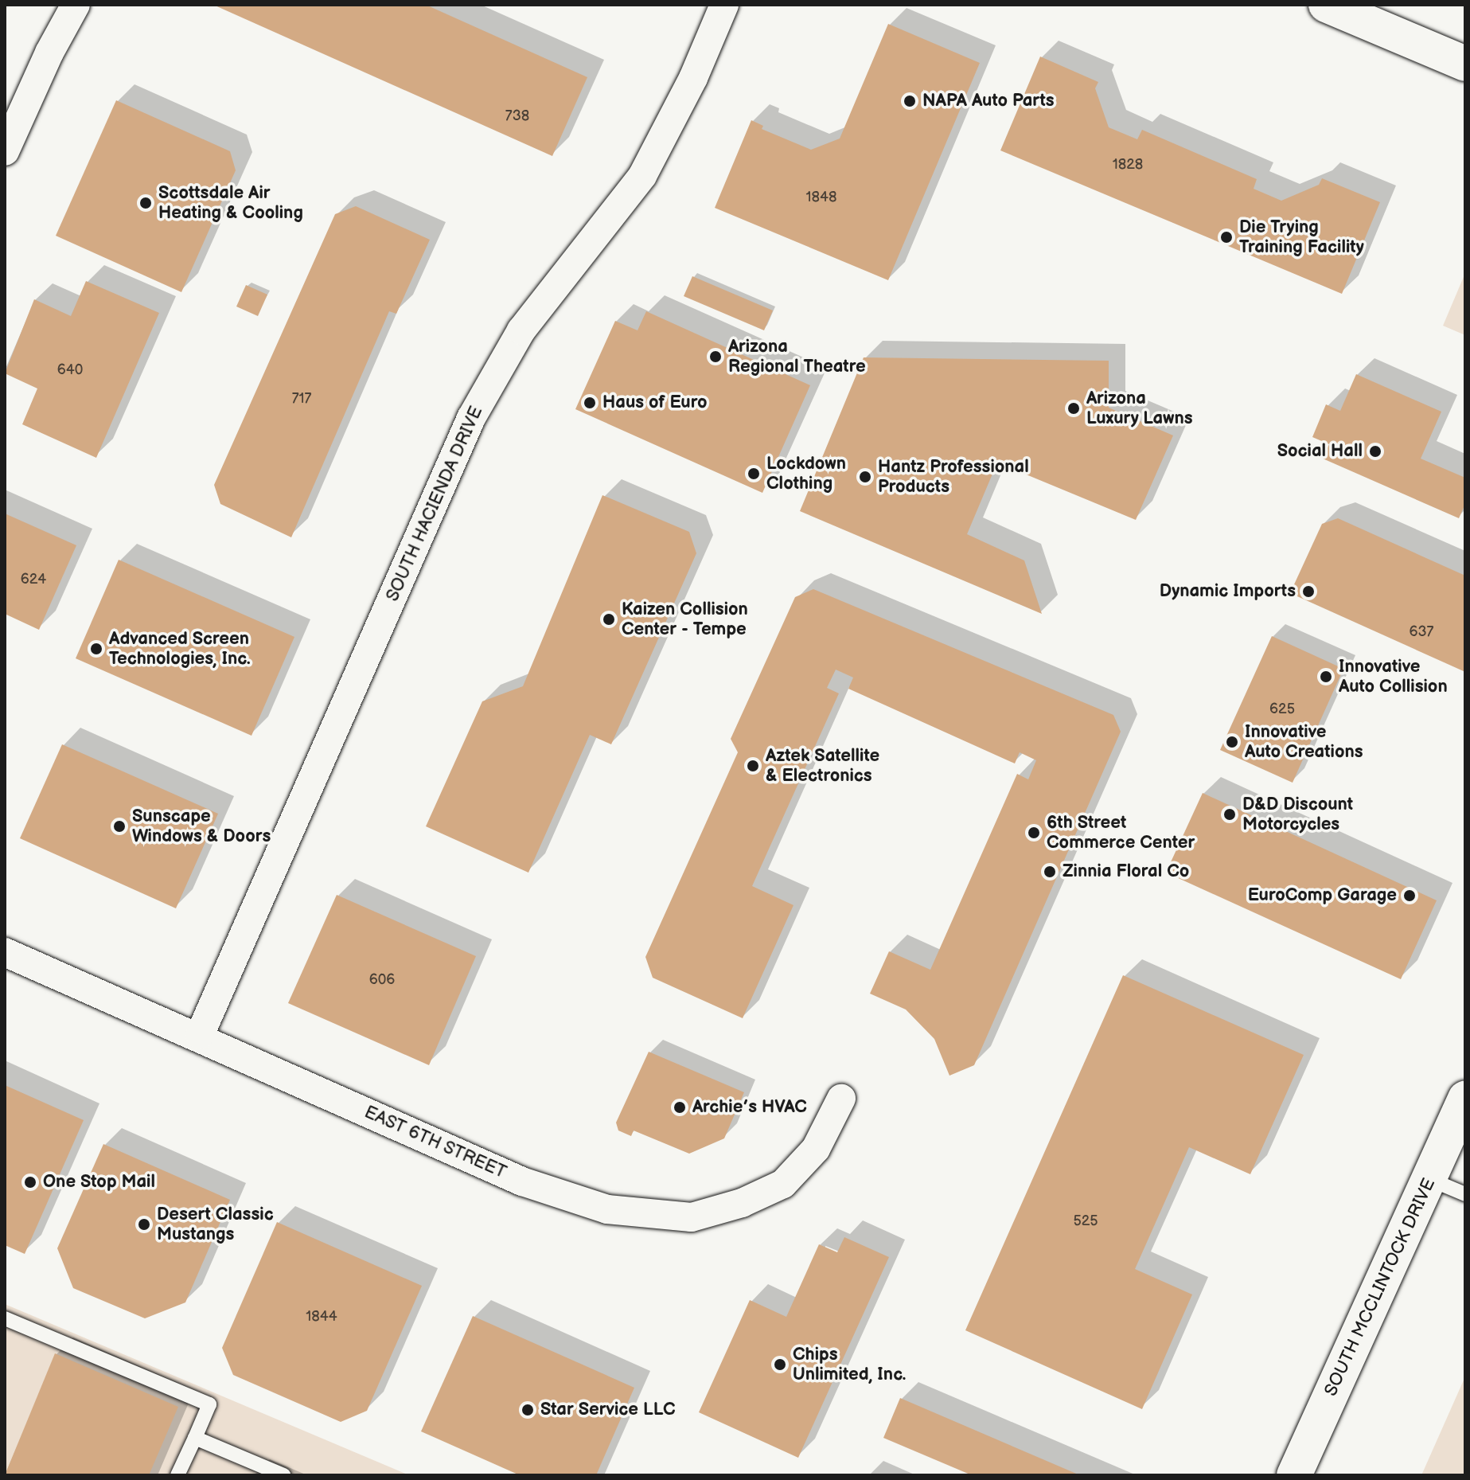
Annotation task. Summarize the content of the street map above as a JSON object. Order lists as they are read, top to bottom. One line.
{"streets":{"main road":["SOUTH MCCLINTOCK DRIVE"],"street":["SOUTH HACIENDA DRIVE","EAST 6TH STREET"]},"crossings":[["SOUTH HACIENDA DRIVE","EAST 6TH STREET"]],"places":["NAPA Auto Parts","Scottsdale Air Heating & Cooling","Die Trying Training Facility","Arizona Regional Theatre","Haus of Euro","Arizona Luxury Lawns","Social Hall","Lockdown Clothing","Hantz Professional Products","Dynamic Imports","Kaizen Collision Center - Tempe","Advanced Screen Technologies, Inc.","Innovative Auto Collision","Innovative Auto Creations","Aztek Satellite & Electronics","D&D Discount Motorcycles","Sunscape Windows & Doors","6th Street Commerce Center","Zinnia Floral Co","EuroComp Garage","Archie’s HVAC","One Stop Mail","Desert Classic Mustangs","Chips Unlimited, Inc.","Star Service LLC"],"house_numbers":["738","1828","1848","640","717","624","637","625","606","525","1844"]}
